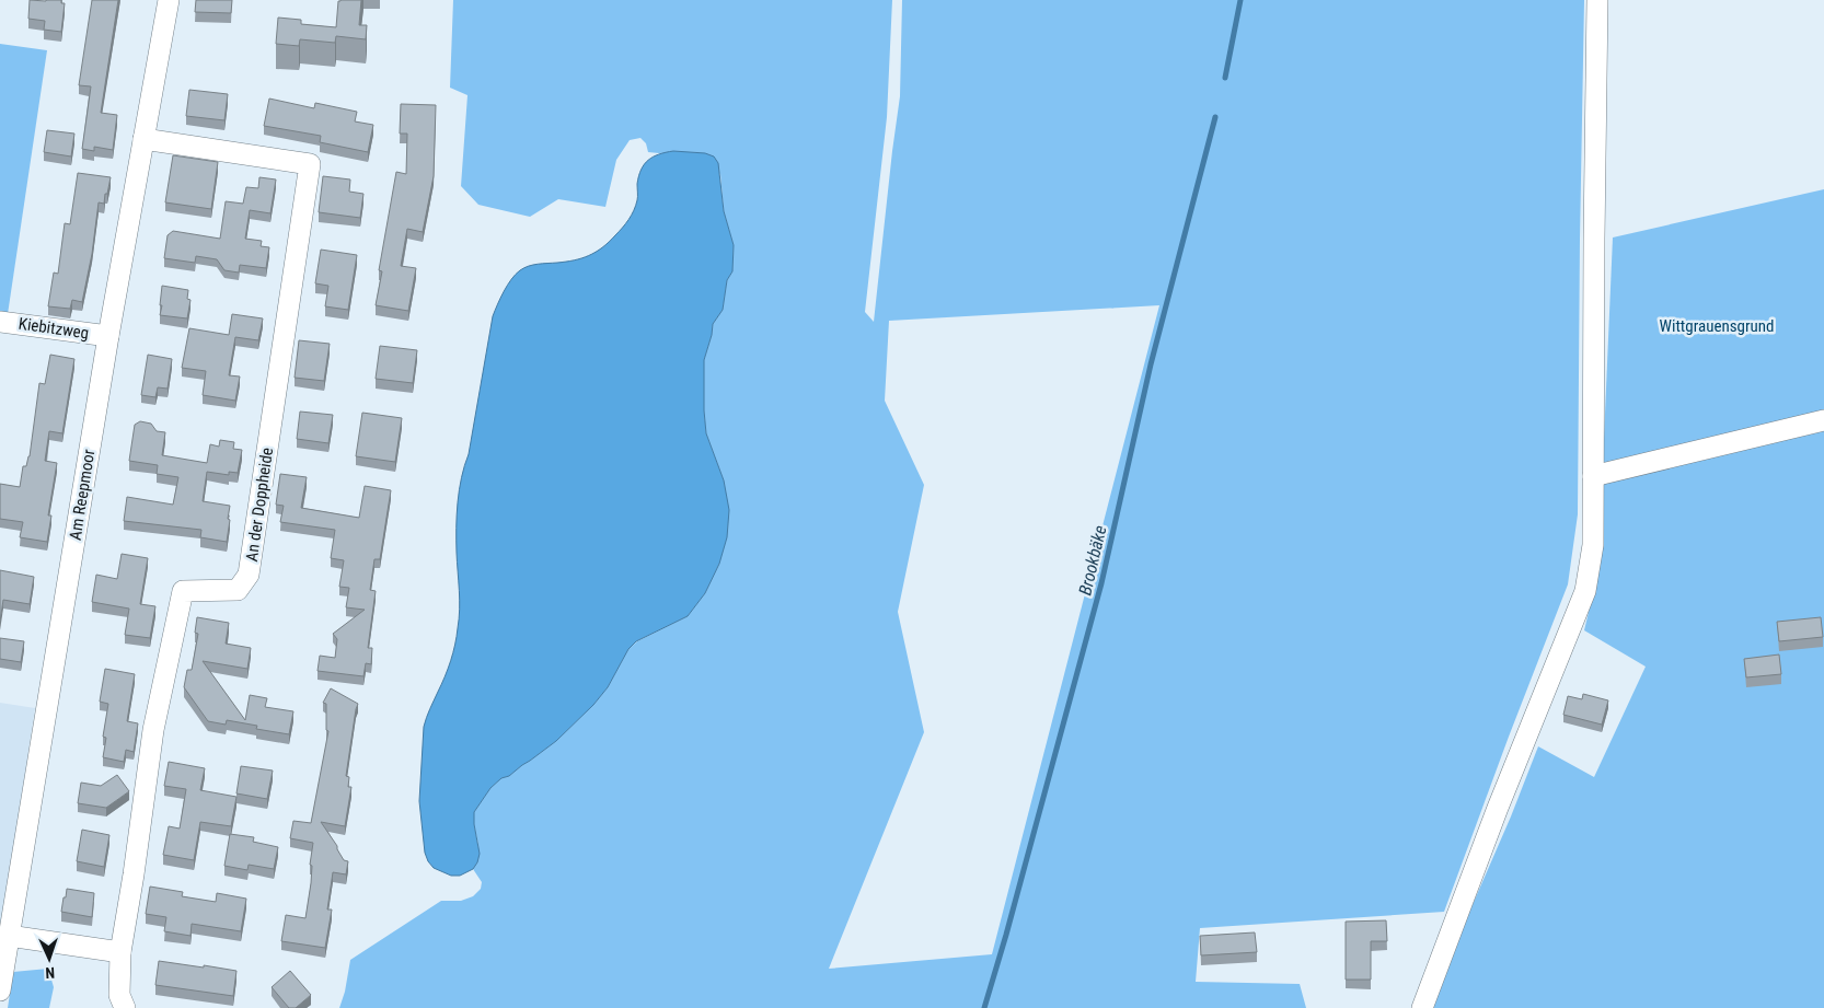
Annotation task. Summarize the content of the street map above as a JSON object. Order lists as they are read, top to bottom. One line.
{"streets":{"street":["Kiebitzweg","Am Reepmoor","An der Doppheide"]},"crossings":[["Kiebitzweg","Am Reepmoor"],["Am Reepmoor","An der Doppheide"]],"water":["Brookbäke"],"parks":["Wittgrauensgrund"],"north":"bottom"}
